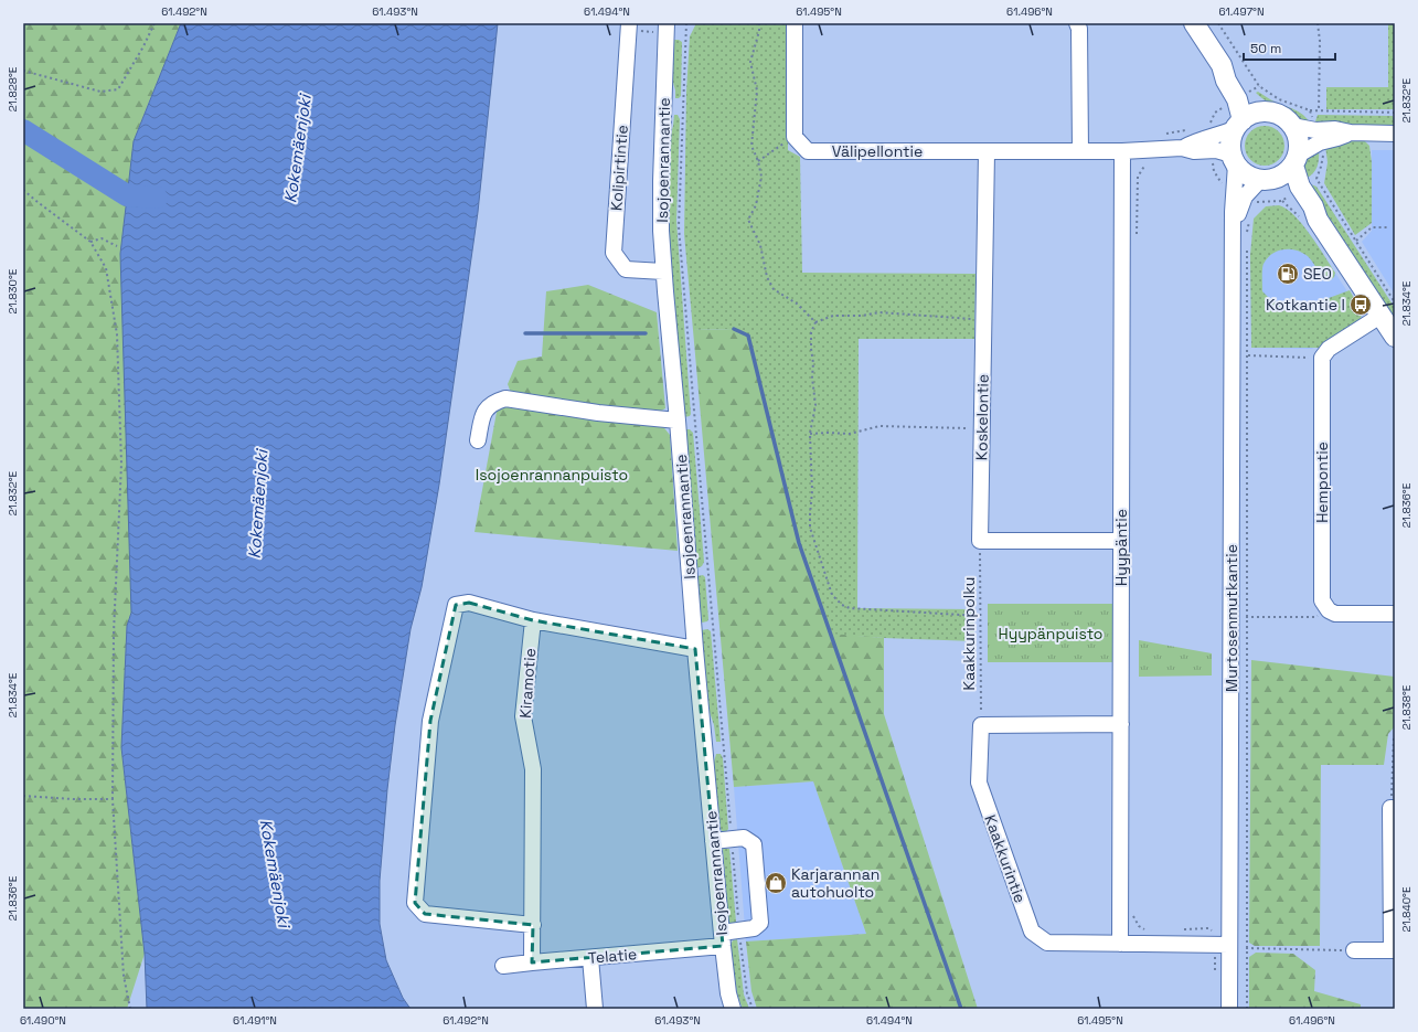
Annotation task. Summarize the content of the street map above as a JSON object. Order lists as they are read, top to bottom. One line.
{"streets":{"street":["Välipellontie","Isojoenrannantie","Kolipirtintie","Koskelontie","Hempontie","Hyypäntie","Murtosenmutkantie","Kiramotie","Kaakkurintie","Telatie"],"path":["Kaakkurinpolku"]},"crossings":[["Välipellontie","Koskelontie"],["Välipellontie","Hyypäntie"],["Välipellontie","Murtosenmutkantie"],["Isojoenrannantie","Kolipirtintie"],["Isojoenrannantie","Telatie"],["Koskelontie","Kaakkurinpolku"],["Hyypäntie","Kaakkurintie"],["Murtosenmutkantie","Kaakkurintie"],["Kaakkurinpolku","Kaakkurintie"],["Kiramotie","Telatie"]],"water":["Kokemäenjoki"],"parks":["Isojoenrannanpuisto","Hyypänpuisto"],"places":{"fuel station":["SEO"],"bus stop":["Kotkantie I"],"shop":["Karjarannan autohuolto"]},"scale_bar":"50 m","coordinates":["61.492°N","61.493°N","61.494°N","61.495°N","61.496°N","61.497°N","21.828°E","21.832°E","21.830°E","21.834°E","21.836°E","21.838°E","21.840°E","61.490°N","61.491°N"]}
